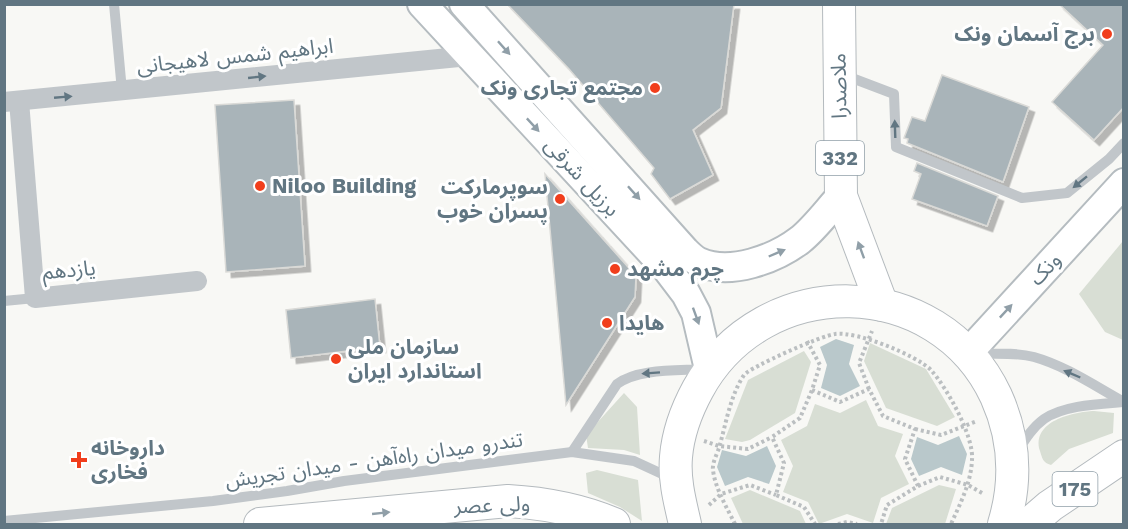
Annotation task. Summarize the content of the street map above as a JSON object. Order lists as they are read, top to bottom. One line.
{"streets":{"main road":["ملاصدرا","332","برزیل شرقی","ونک","175","ولی عصر"],"street":["ابراهیم شمس لاهیجانی","یازدهم"],"lane":["تندرو میدان راه‌آهن - میدان تجریش"]},"crossings":[["ابراهیم شمس لاهیجانی","برزیل شرقی"],["ابراهیم شمس لاهیجانی","یازدهم"],["ملاصدرا","برزیل شرقی"]],"one_way":["ابراهیم شمس لاهیجانی","ملاصدرا","برزیل شرقی","ونک","ولی عصر"],"places":{"other":["برج آسمان ونک","مجتمع تجاری ونک","Niloo Building","سوپرمارکت پسران خوب","چرم مشهد","هایدا","سازمان ملی استاندارد ایران"],"health":["داروخانه فخاری"]}}
